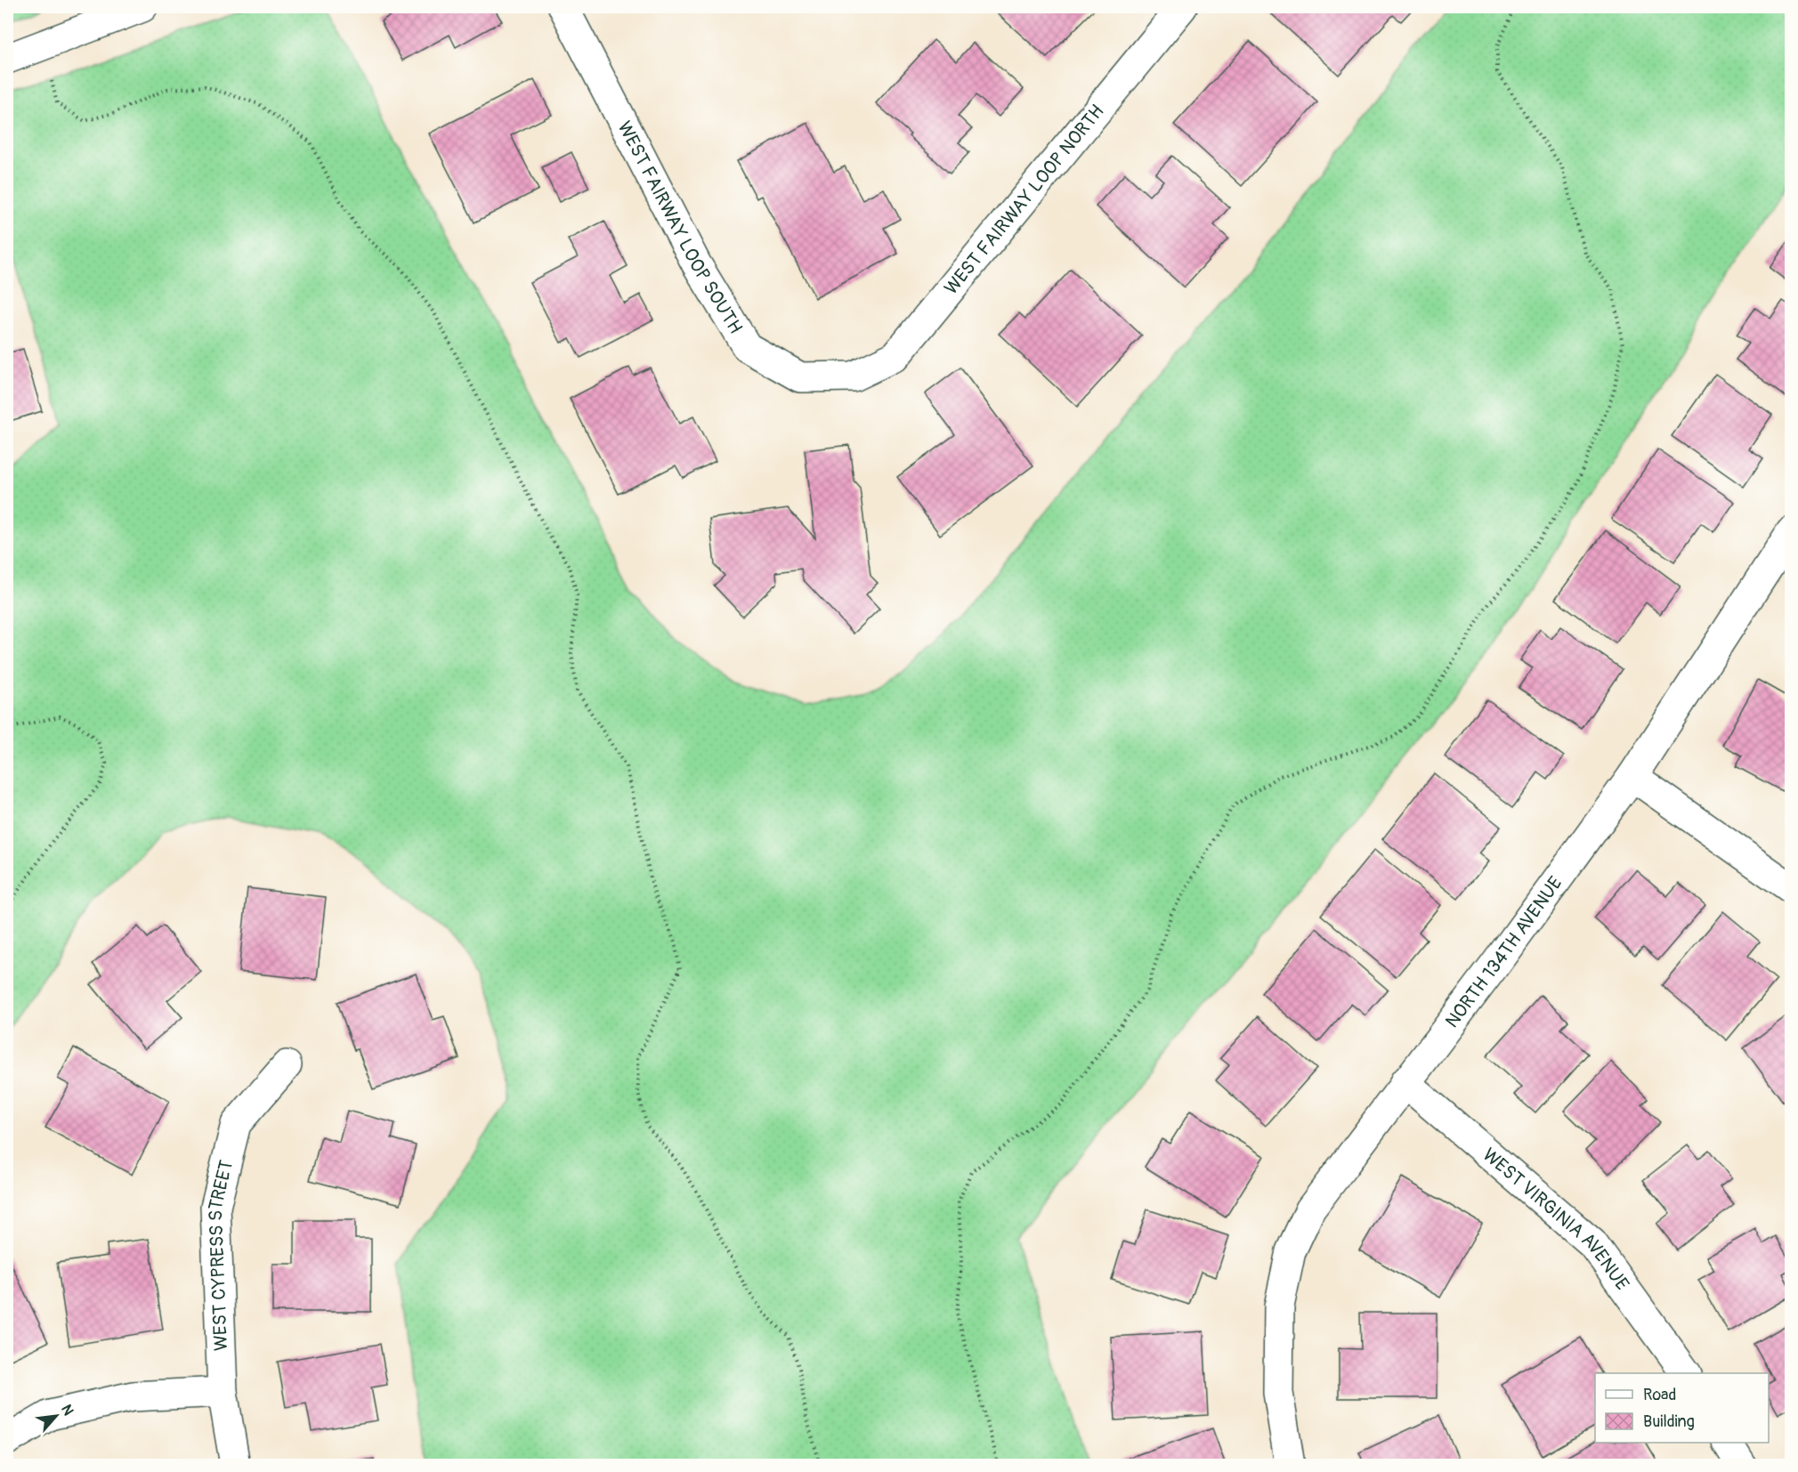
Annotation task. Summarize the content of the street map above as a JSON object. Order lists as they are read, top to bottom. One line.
{"streets":{"street":["WEST FAIRWAY LOOP NORTH","WEST FAIRWAY LOOP SOUTH","NORTH 134TH AVENUE","WEST VIRGINIA AVENUE","WEST CYPRESS STREET"]},"crossings":[["WEST FAIRWAY LOOP NORTH","WEST FAIRWAY LOOP SOUTH"],["NORTH 134TH AVENUE","WEST VIRGINIA AVENUE"]],"legend":["Road","Building"],"north":"top right"}
